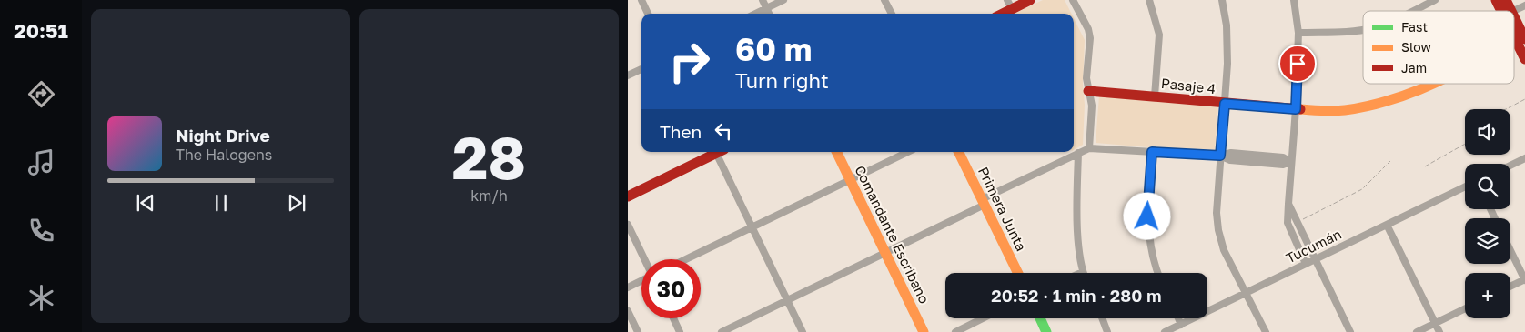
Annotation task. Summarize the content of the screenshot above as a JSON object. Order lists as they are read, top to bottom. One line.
{"streets":{"main road":["Pasaje 4","Primera Junta","Comandante Escribano"],"street":["Tucumán"]},"legend":["Fast","Slow","Jam"],"page":{"tabs":"20:51","tile":["28","km/h"],"turn":["60 m","Turn right"],"map_buttons":"+","then":"Then","song":["Night Drive","The Halogens"],"limit":"30","trip":"20:52 · 1 min · 280 m"}}
